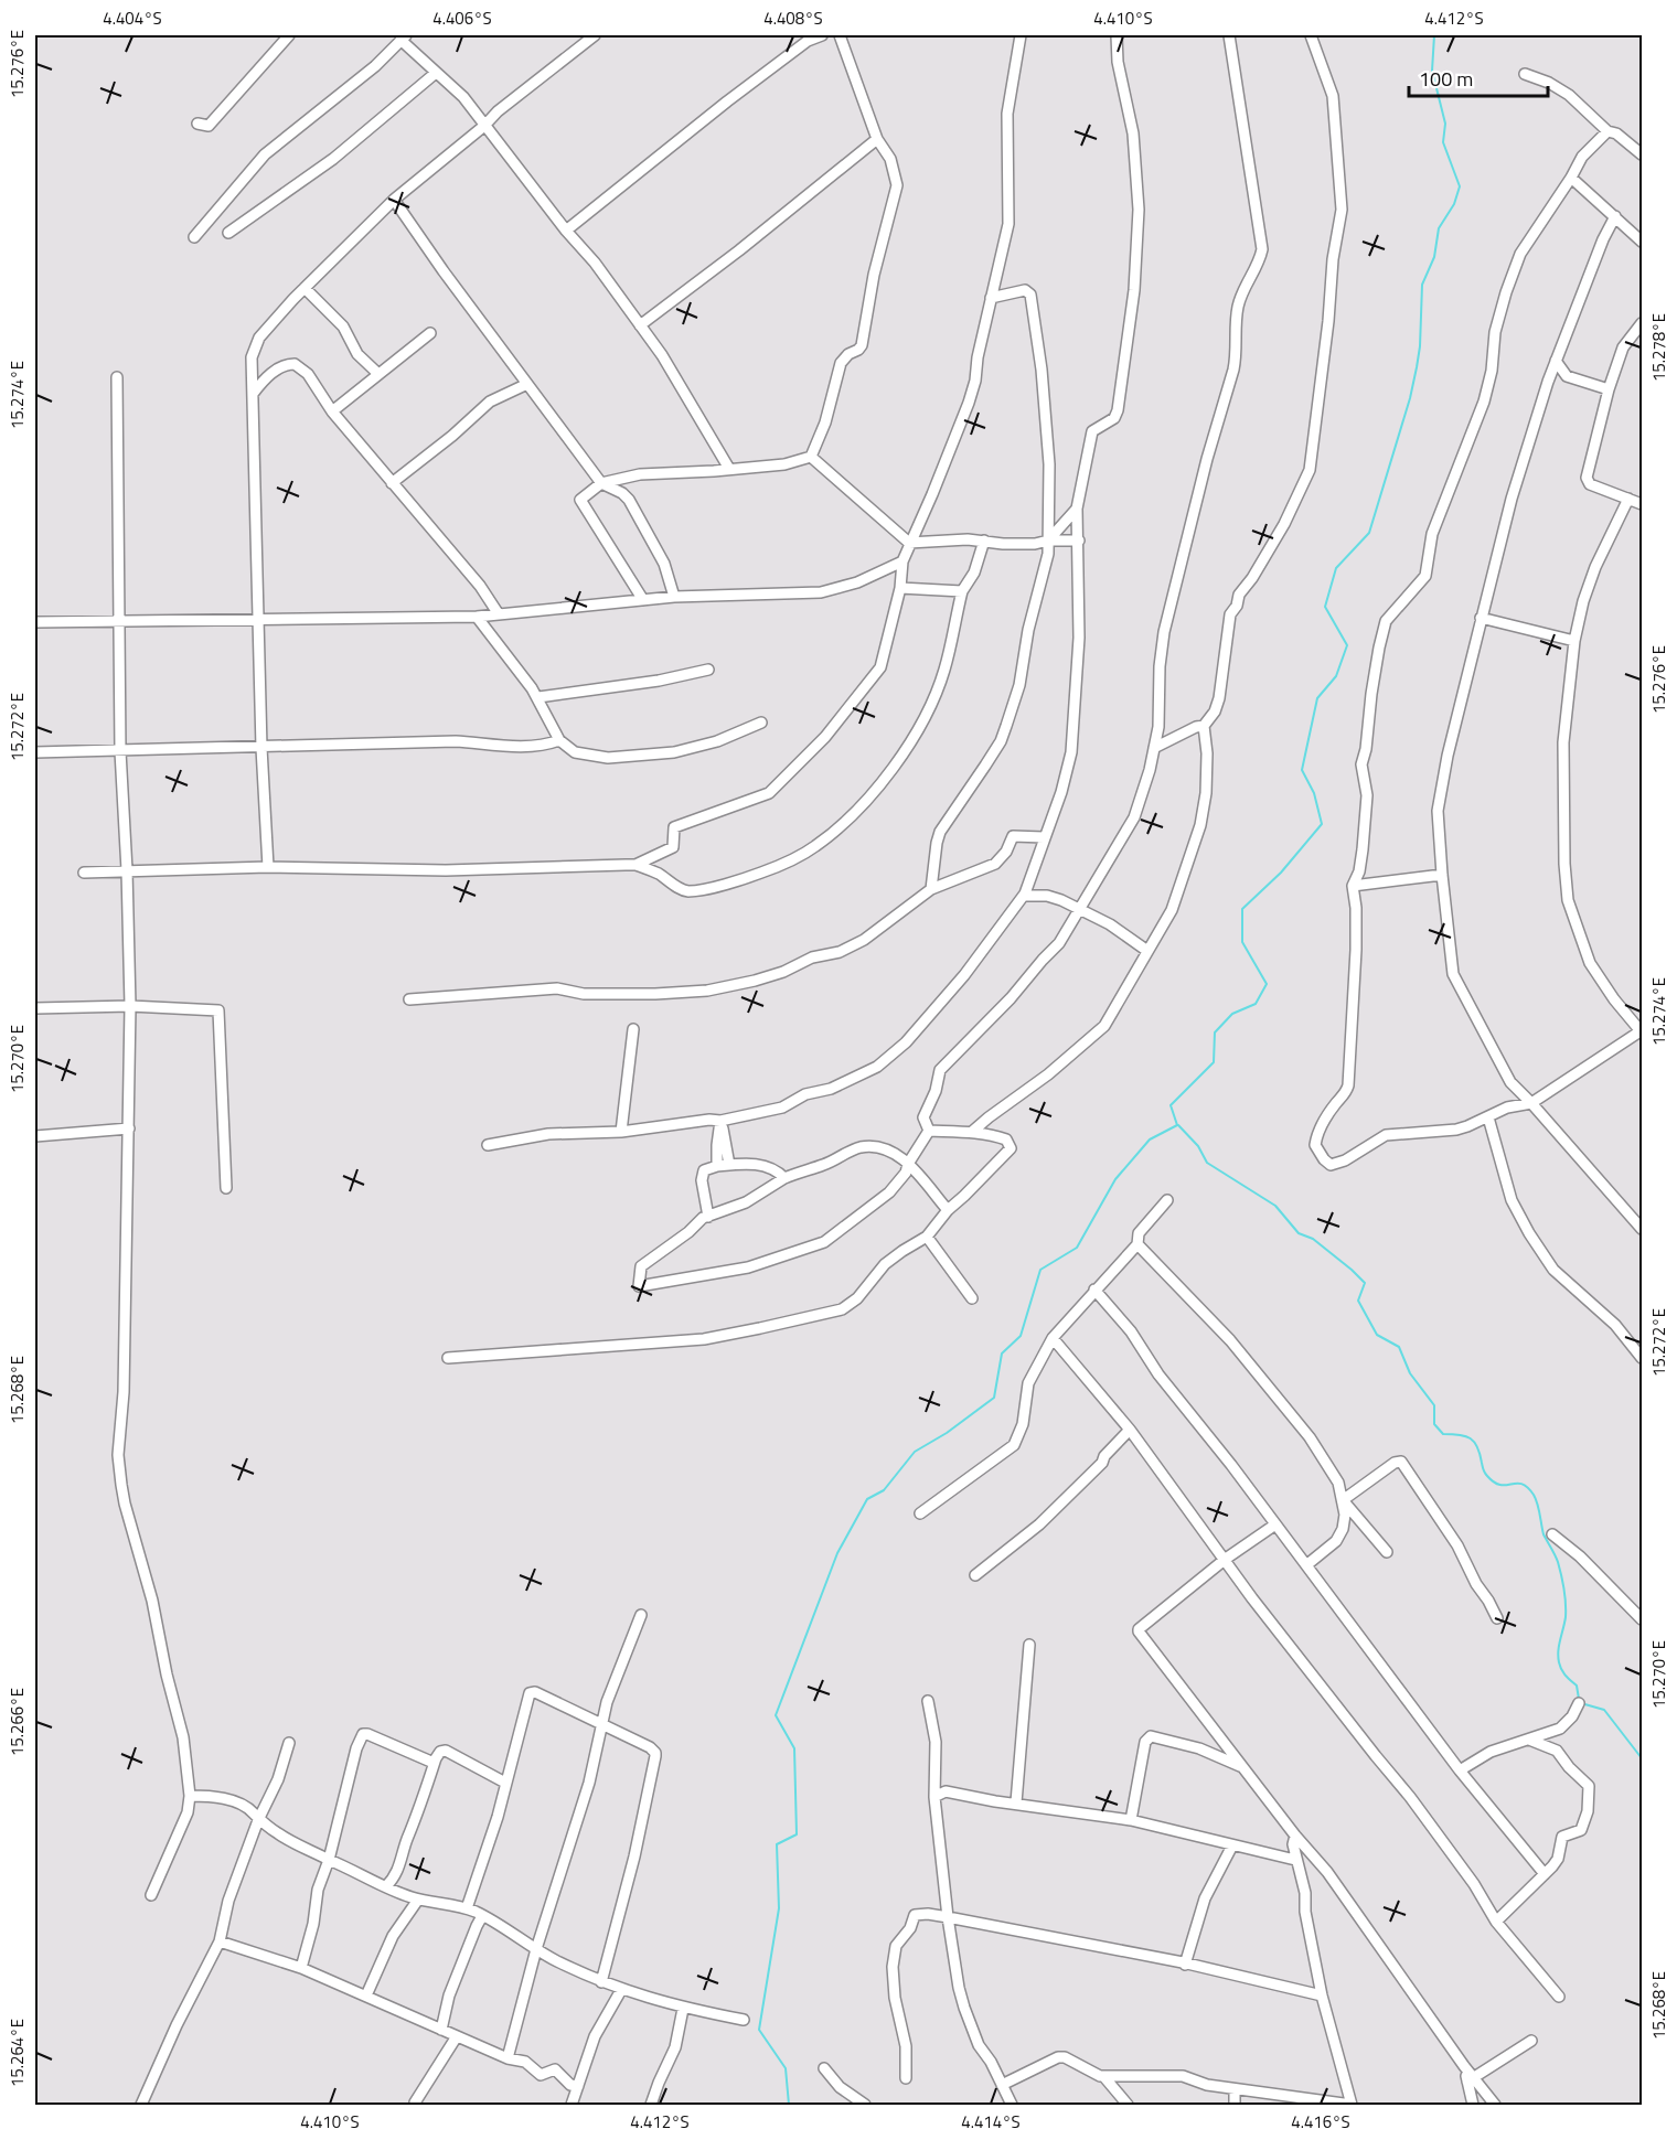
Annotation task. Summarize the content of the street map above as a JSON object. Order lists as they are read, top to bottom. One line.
{"scale_bar":"100 m","coordinates":["4.404°S","4.406°S","4.408°S","4.410°S","4.412°S","15.276°E","15.278°E","15.274°E","15.272°E","15.270°E","15.268°E","15.266°E","15.264°E","4.414°S","4.416°S"]}
